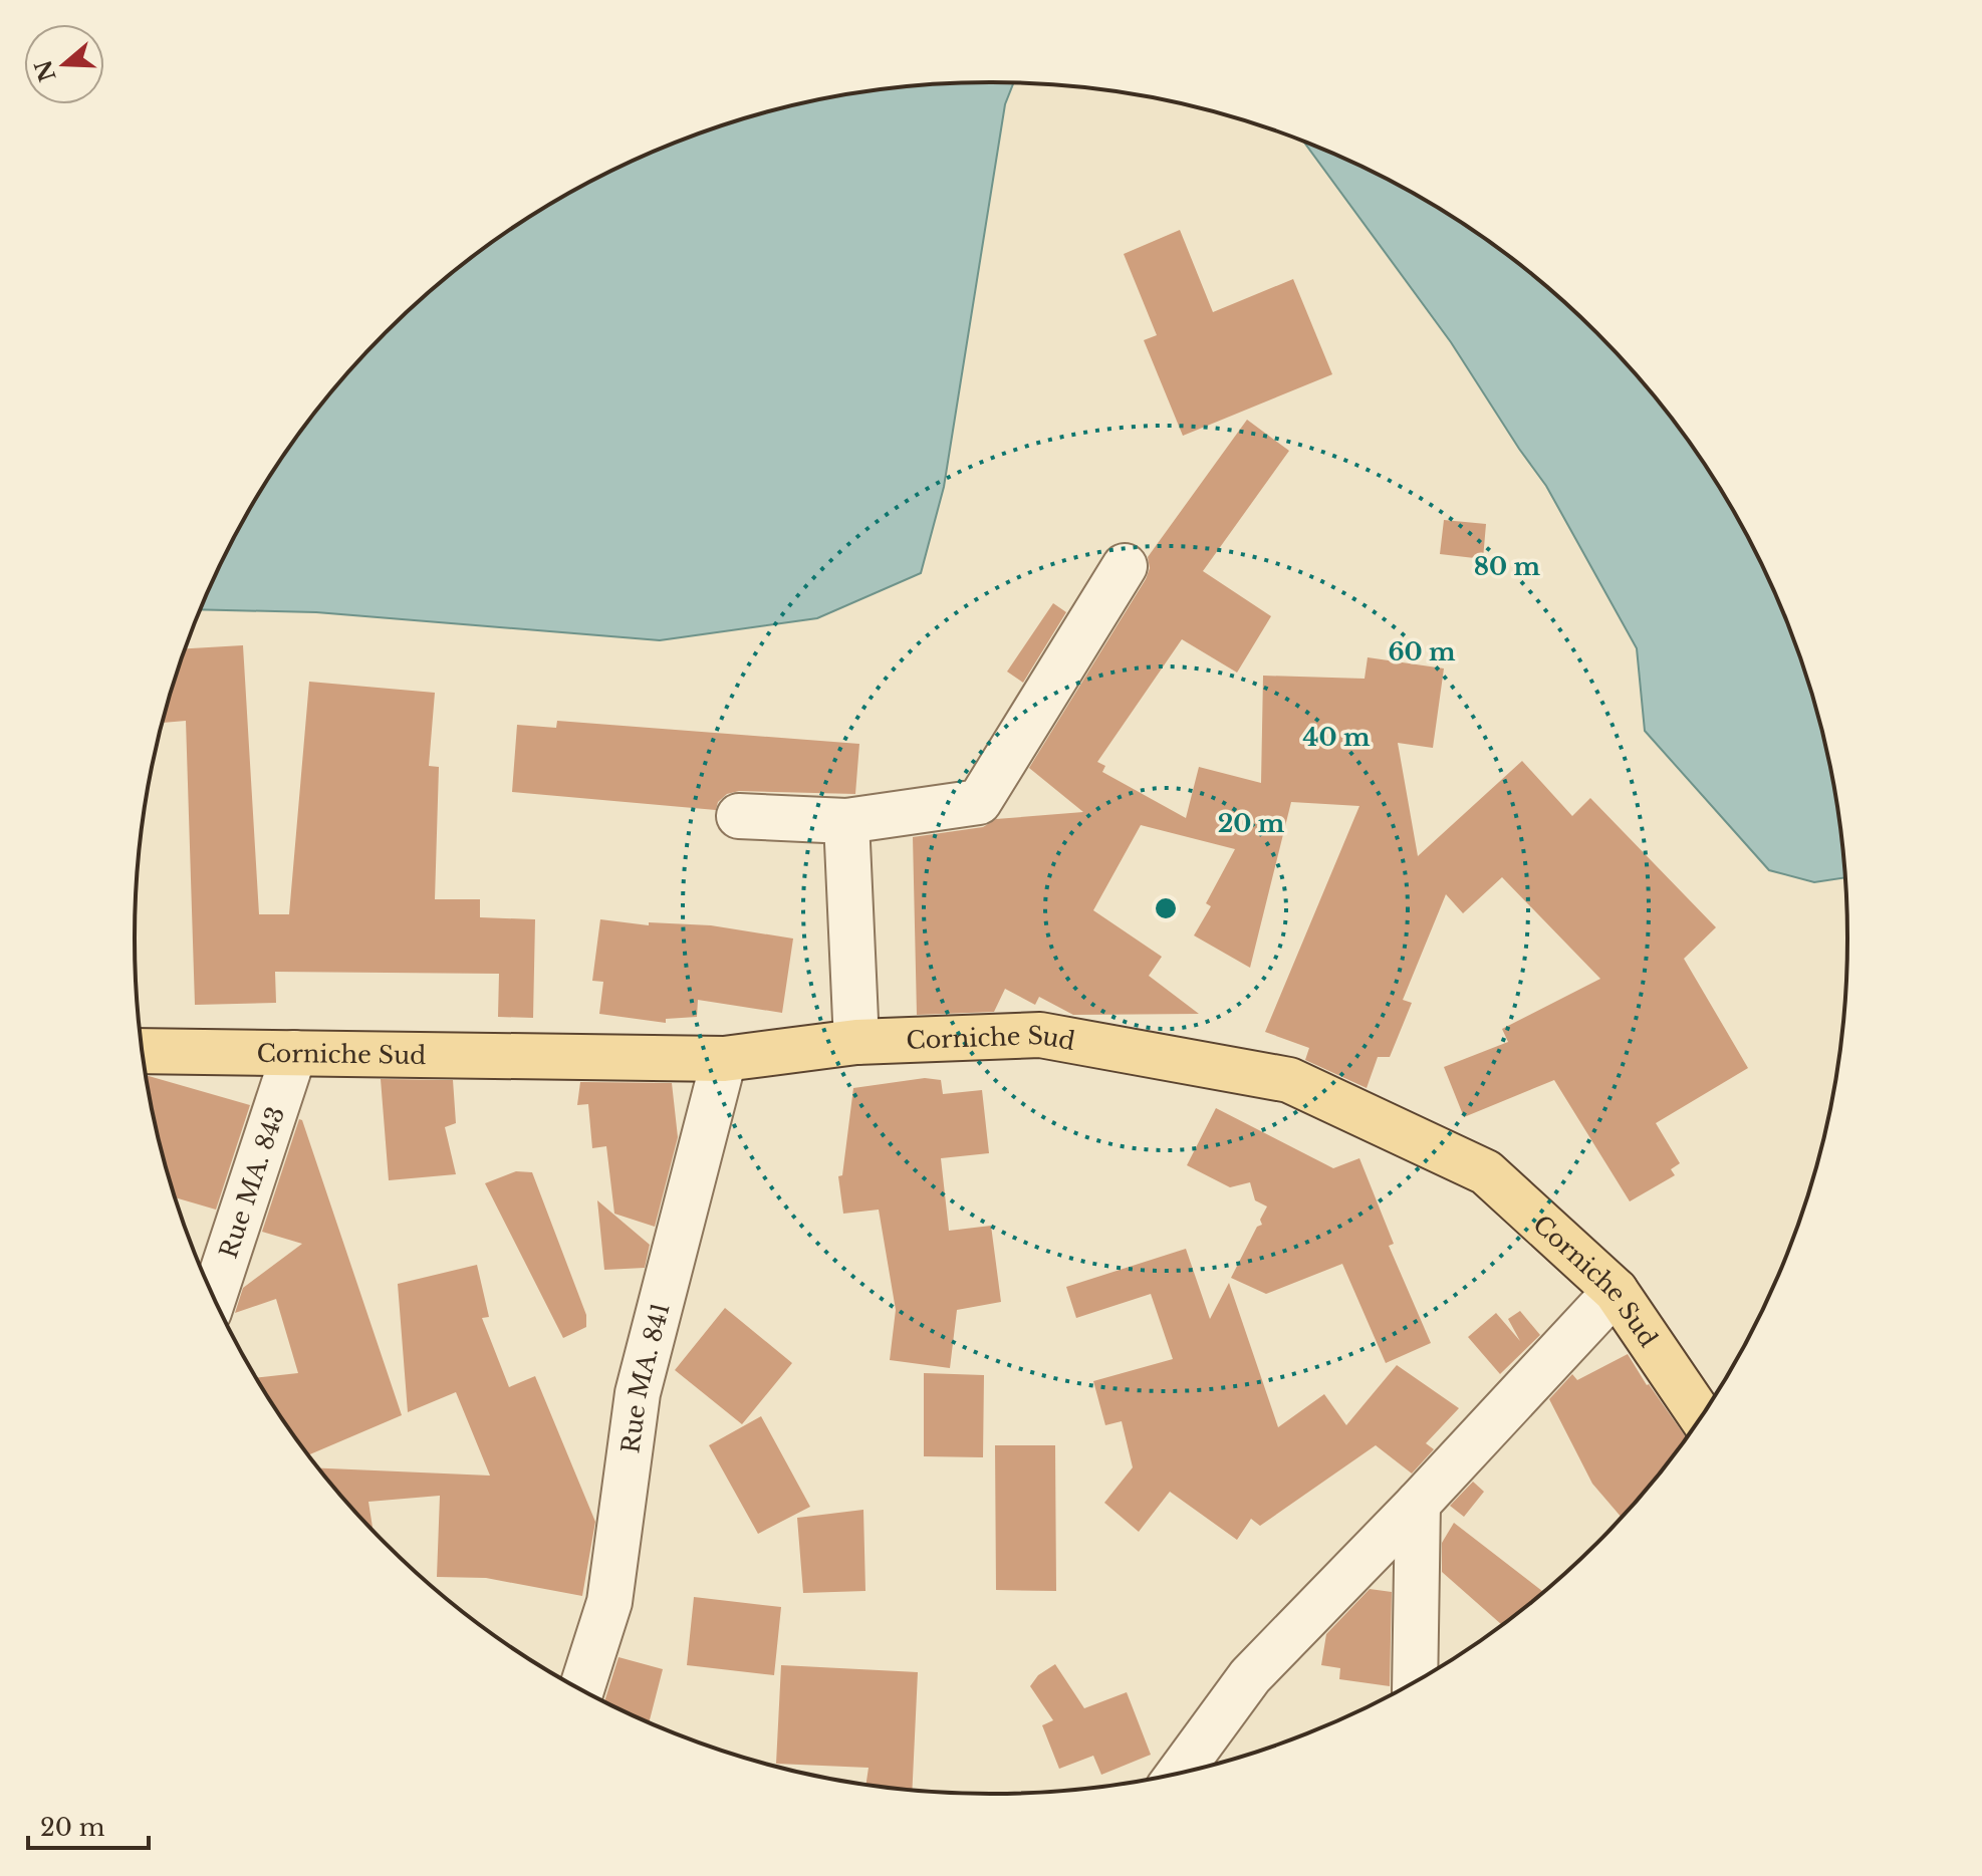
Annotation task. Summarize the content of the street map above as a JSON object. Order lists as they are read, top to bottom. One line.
{"streets":{"main road":["Corniche Sud"],"street":["Rue MA. 843","Rue MA. 841"]},"crossings":[["Corniche Sud","Rue MA. 843"],["Corniche Sud","Rue MA. 841"]],"scale_bar":"20 m","north":"left","rings":["80 m","60 m","40 m","20 m"]}
